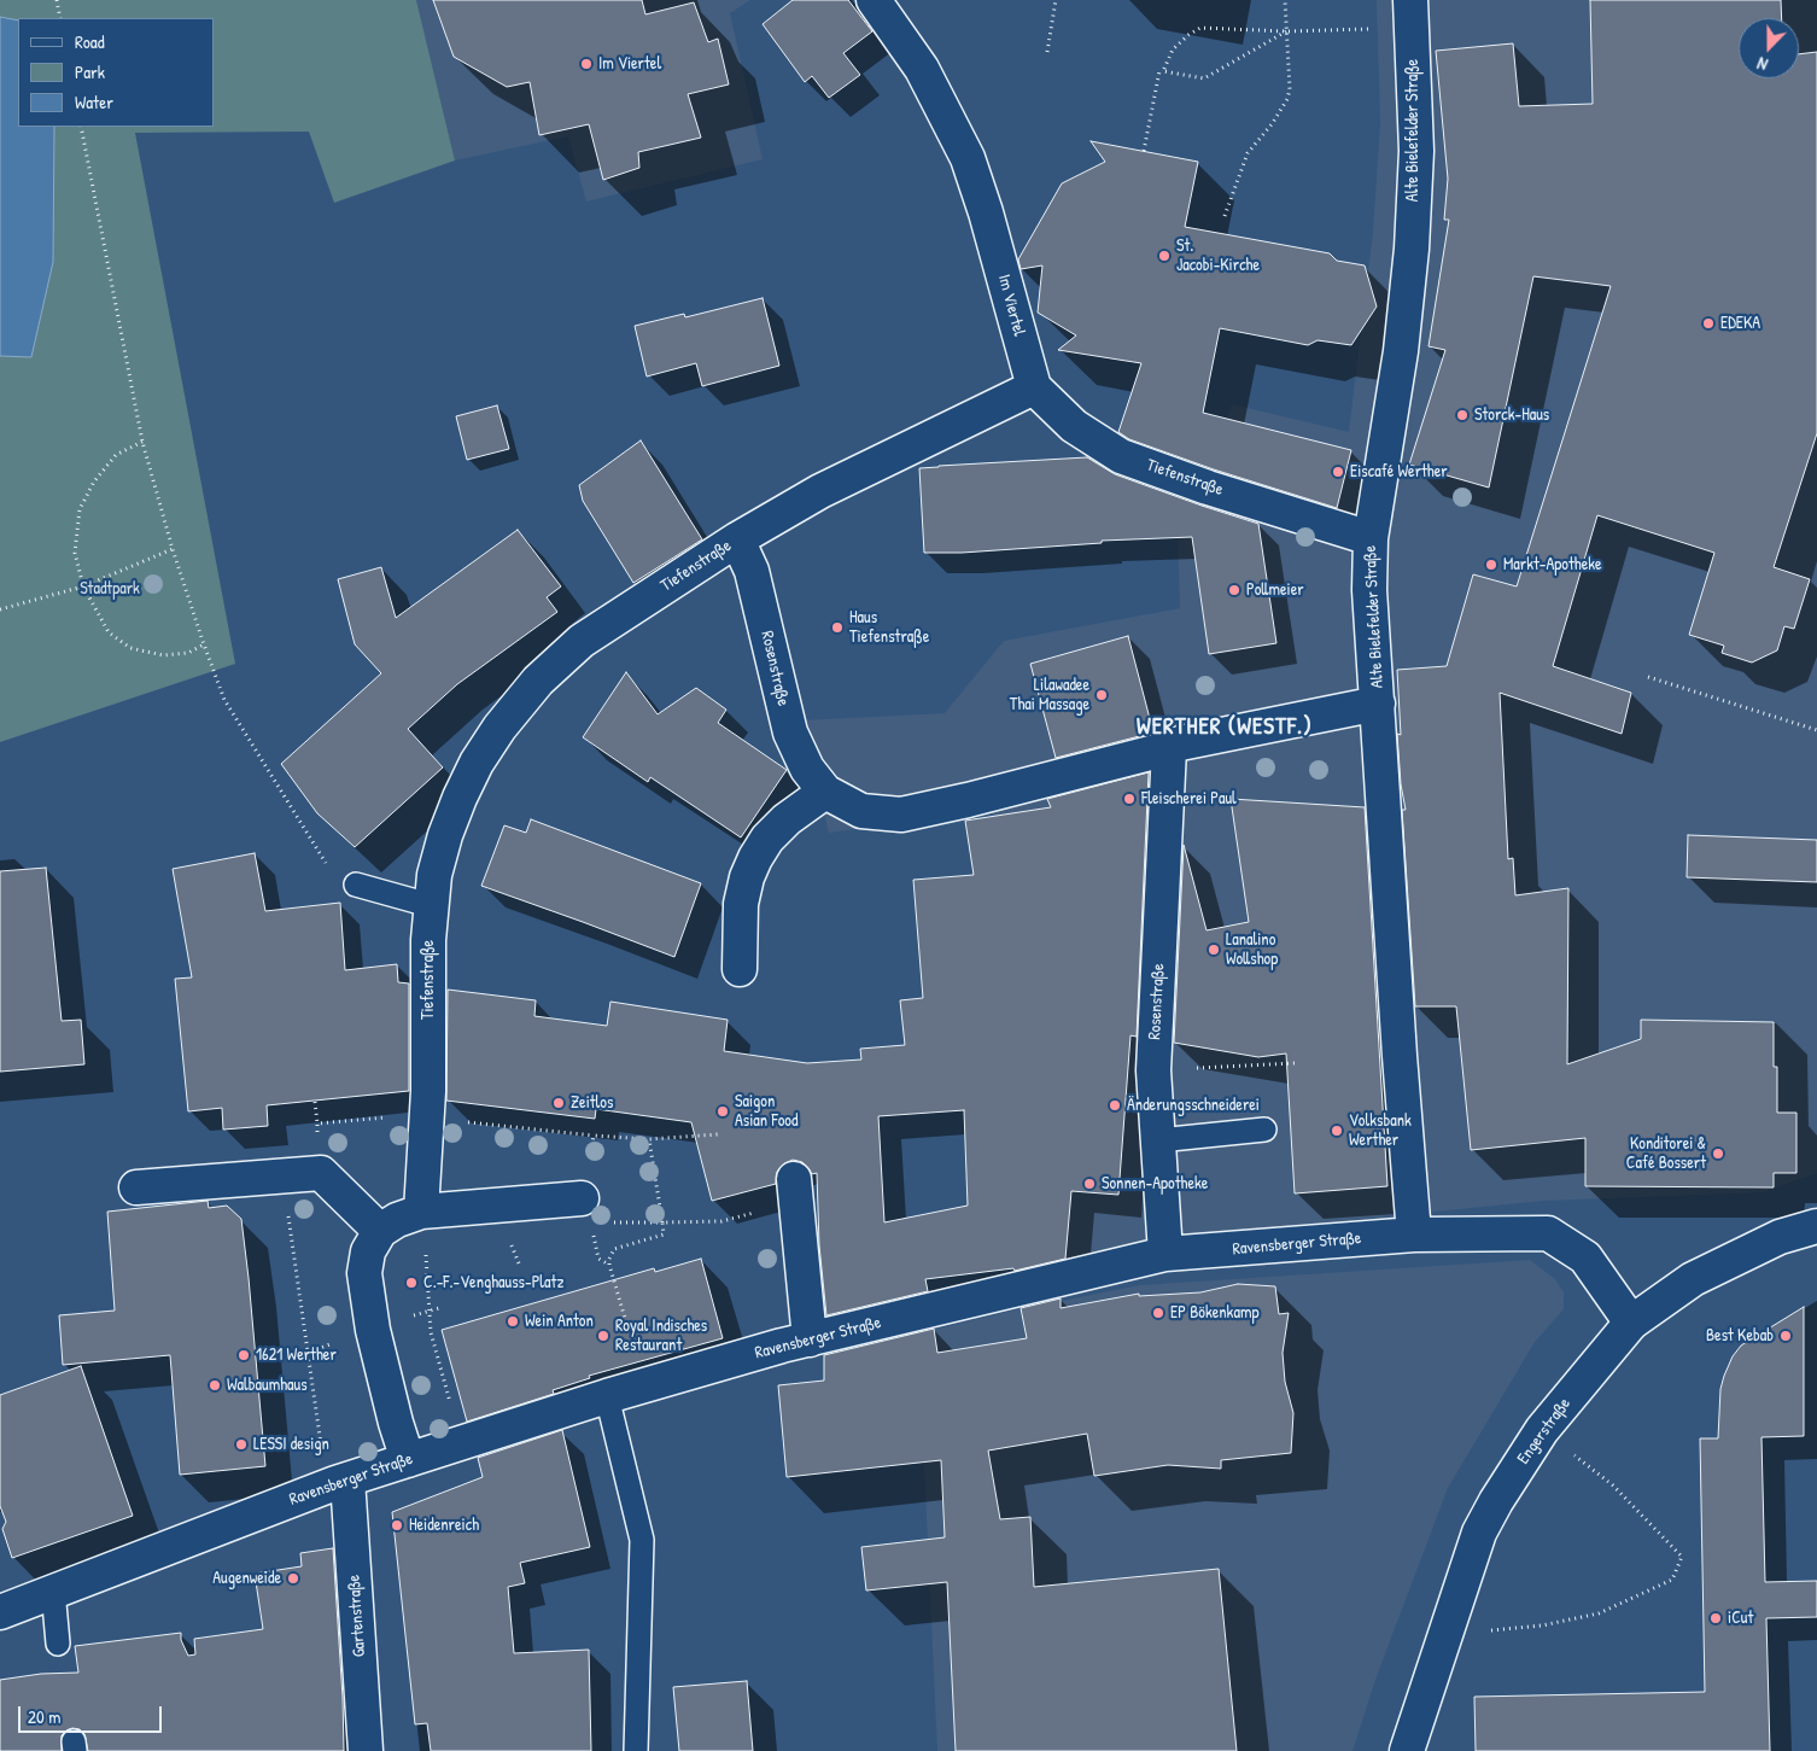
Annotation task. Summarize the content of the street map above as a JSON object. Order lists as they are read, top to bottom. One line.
{"streets":{"street":["Alte Bielefelder Straße","Im Viertel","Tiefenstraße","Rosenstraße","Ravensberger Straße","Engerstraße","Gartenstraße"]},"crossings":[["Alte Bielefelder Straße","Tiefenstraße"],["Alte Bielefelder Straße","Rosenstraße"],["Alte Bielefelder Straße","Ravensberger Straße"],["Im Viertel","Tiefenstraße"],["Tiefenstraße","Rosenstraße"],["Rosenstraße","Ravensberger Straße"],["Ravensberger Straße","Engerstraße"],["Ravensberger Straße","Gartenstraße"]],"districts":["WERTHER (WESTF.)"],"parks":["Stadtpark"],"places":["Im Viertel","St. Jacobi-Kirche","EDEKA","Storck-Haus","Eiscafé Werther","Markt-Apotheke","Pollmeier","Haus Tiefenstraße","Lilawadee Thai Massage","Fleischerei Paul","Lanalino Wollshop","Zeitlos","Änderungsschneiderei","Saigon Asian Food","Volksbank Werther","Konditorei & Café Bossert","Sonnen-Apotheke","C.-F.-Venghauss-Platz","EP Bökenkamp","Wein Anton","Royal Indisches Restaurant","Best Kebab","1621 Werther","Walbaumhaus","LESSI design","Heidenreich","Augenweide","iCut"],"legend":["Road","Park","Water"],"scale_bar":"20 m","north":"bottom"}
